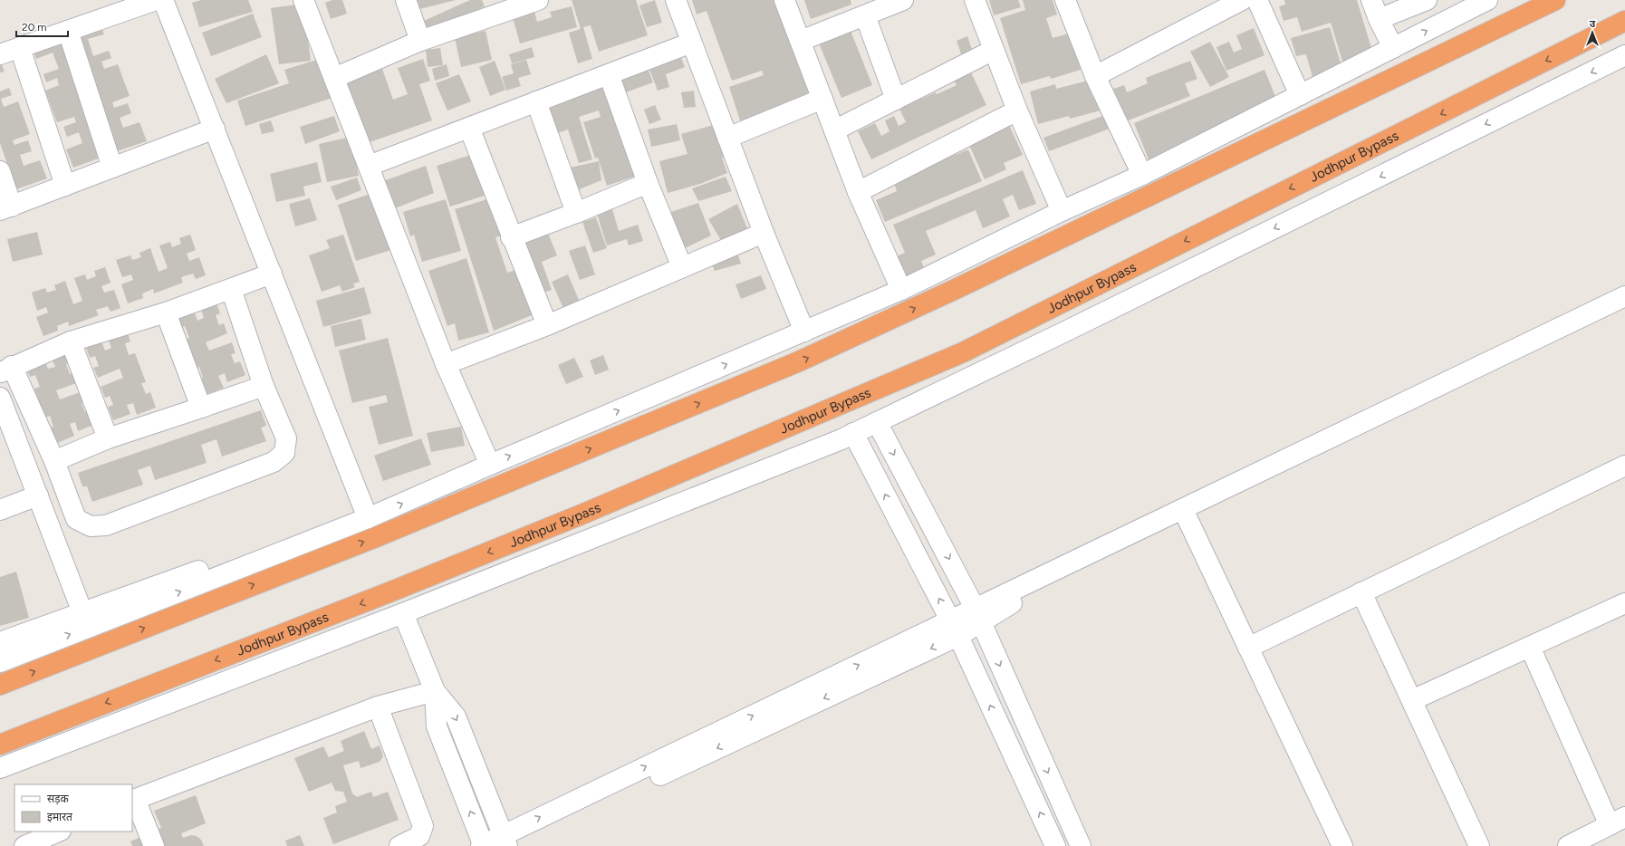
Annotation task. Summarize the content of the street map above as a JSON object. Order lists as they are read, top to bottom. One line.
{"streets":{"highway":["Jodhpur Bypass"]},"legend":["सड़क","इमारत"],"scale_bar":"20 m","north":"top"}
